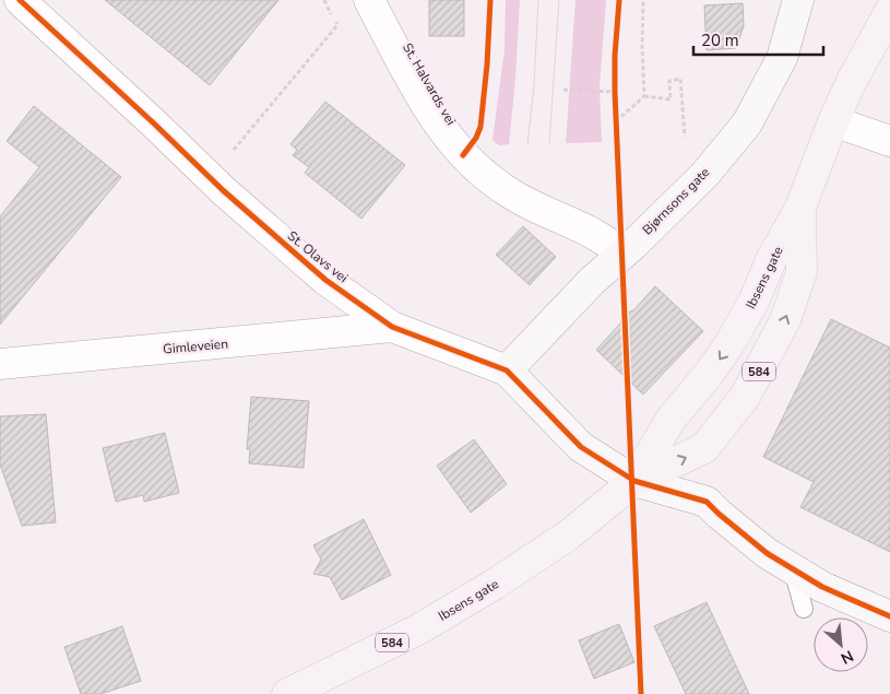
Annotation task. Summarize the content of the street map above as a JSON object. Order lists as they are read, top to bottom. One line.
{"streets":{"main road":["Ibsens gate","584"],"street":["St. Halvards vei","Bjørnsons gate","St. Olavs vei","Gimleveien"]},"crossings":[["St. Halvards vei","Bjørnsons gate"],["Bjørnsons gate","St. Olavs vei"],["St. Olavs vei","Ibsens gate"],["St. Olavs vei","Gimleveien"]],"scale_bar":"20 m","north":"bottom right"}
